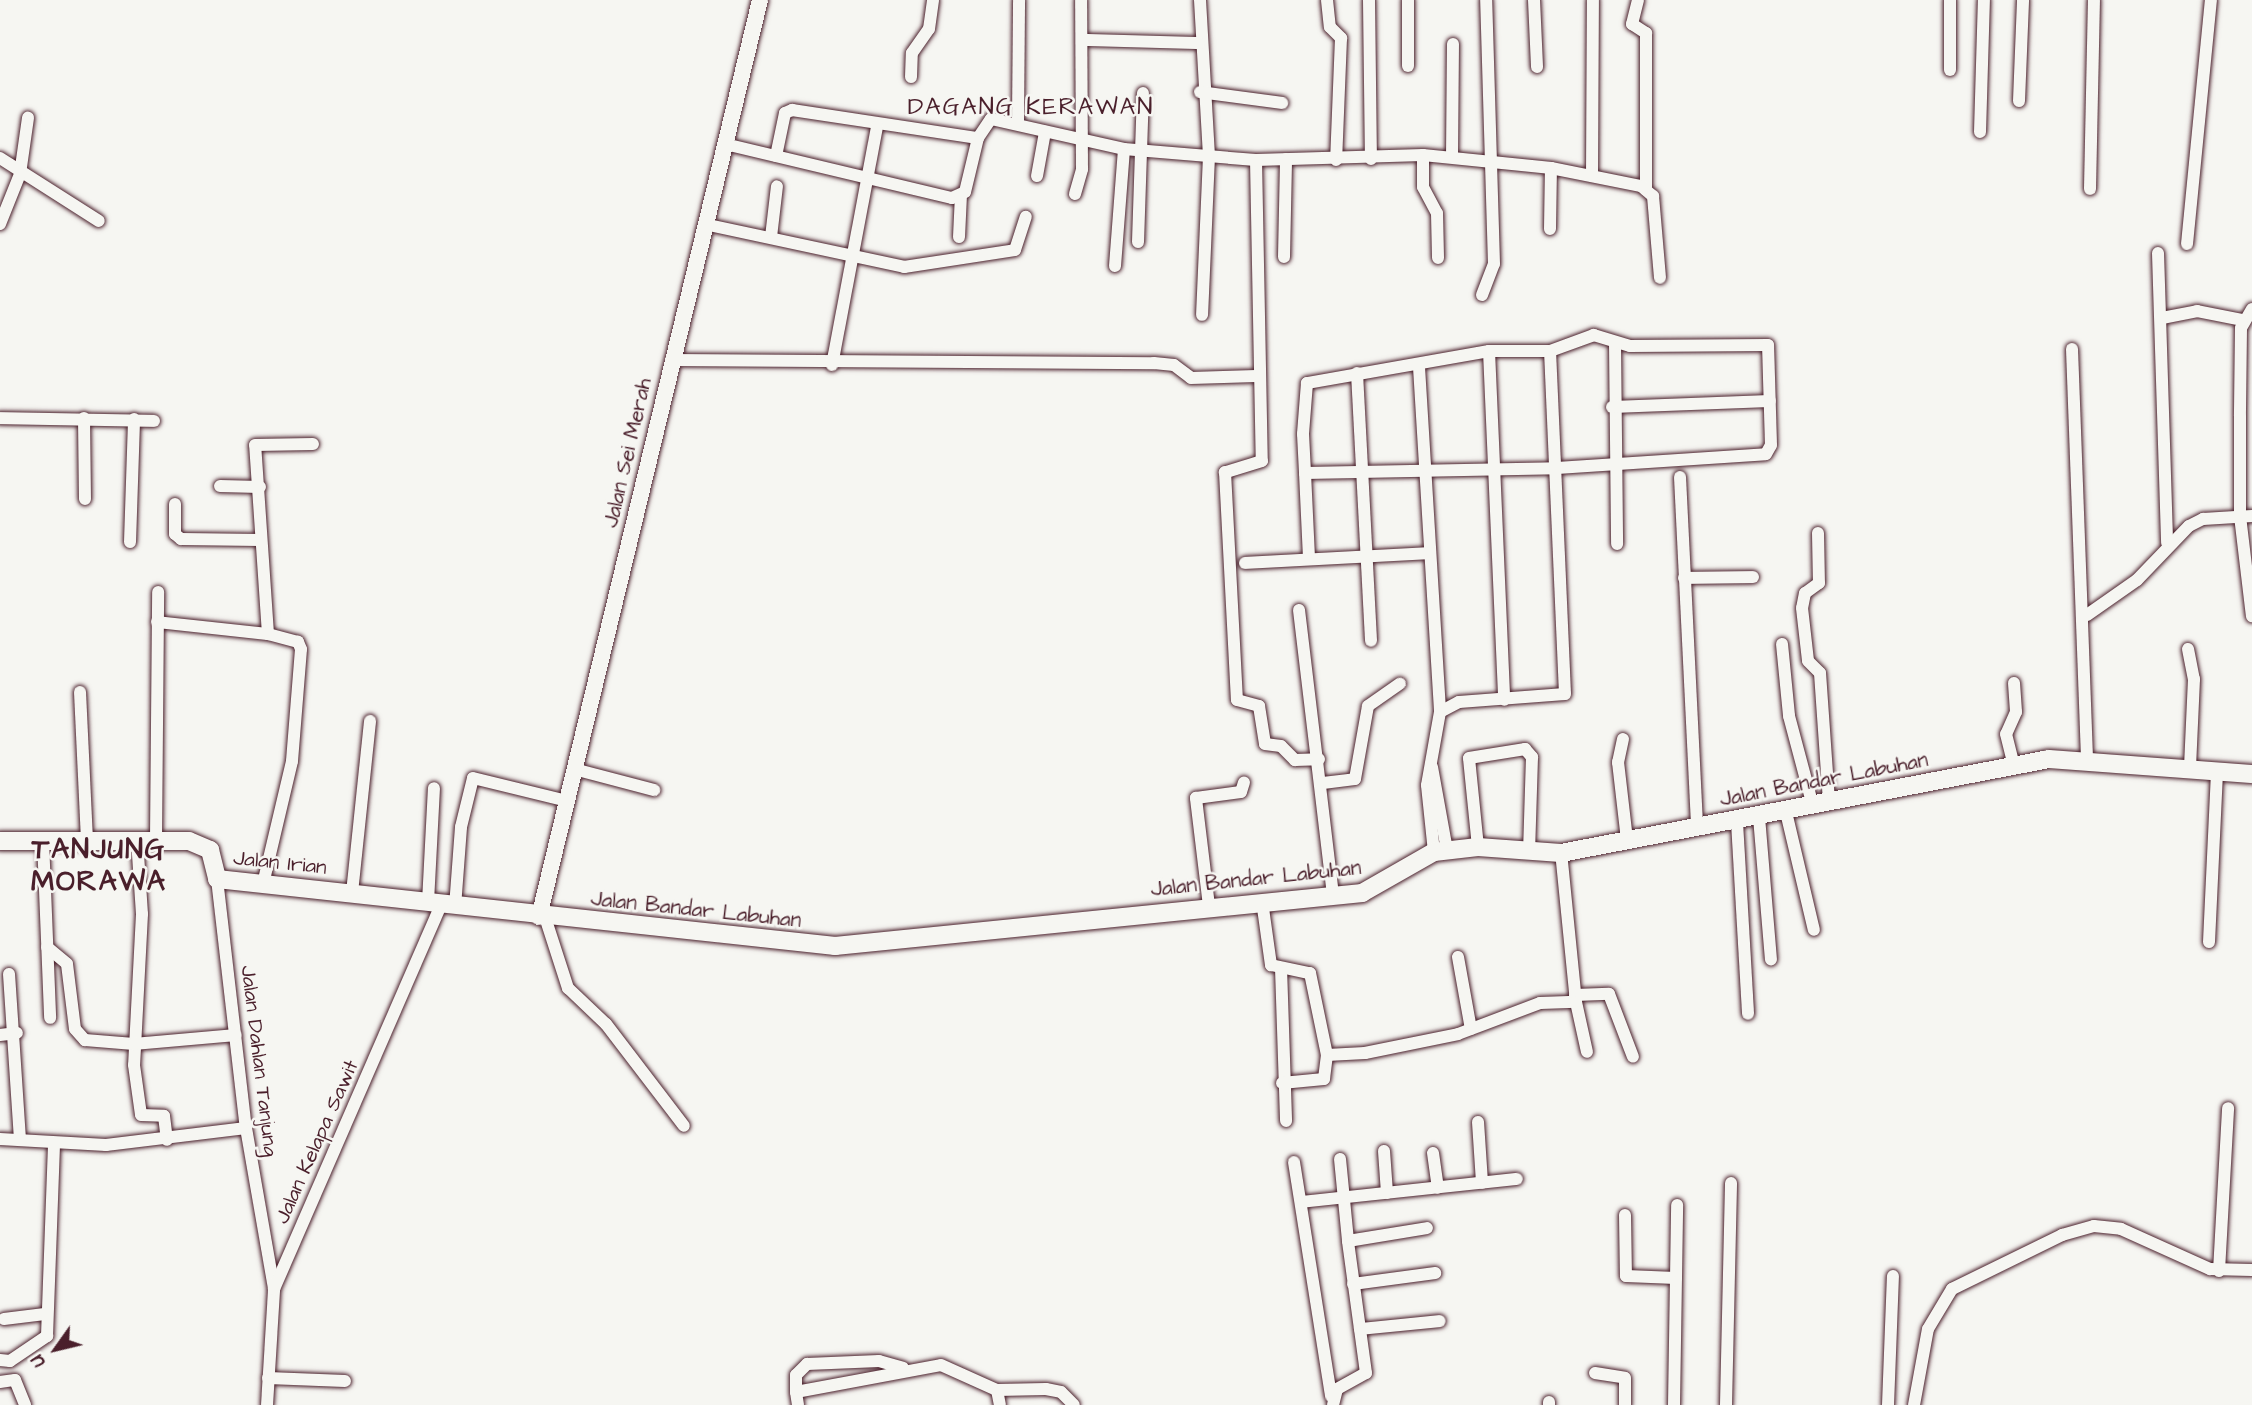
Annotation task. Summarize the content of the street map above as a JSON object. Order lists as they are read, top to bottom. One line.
{"streets":{"main road":["Jalan Bandar Labuhan","Jalan Irian"],"street":["Jalan Sei Merah","Jalan Dahlan Tanjung","Jalan Kelapa Sawit"]},"crossings":[["Jalan Sei Merah","Jalan Bandar Labuhan"],["Jalan Sei Merah","Jalan Irian"],["Jalan Bandar Labuhan","Jalan Irian"],["Jalan Irian","Jalan Dahlan Tanjung"],["Jalan Irian","Jalan Kelapa Sawit"],["Jalan Dahlan Tanjung","Jalan Kelapa Sawit"]],"districts":["DAGANG KERAWAN","TANJUNG MORAWA"],"north":"bottom left"}
